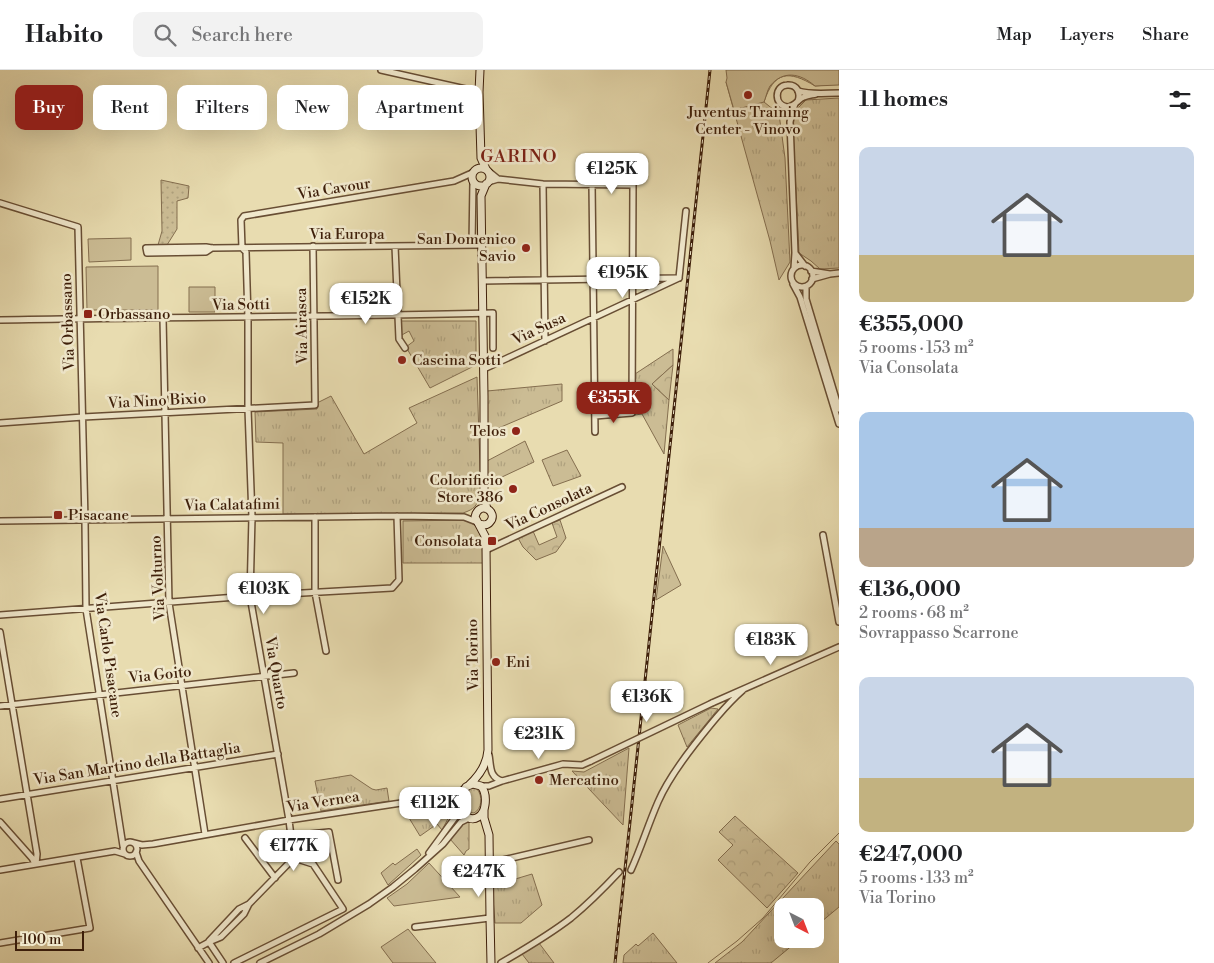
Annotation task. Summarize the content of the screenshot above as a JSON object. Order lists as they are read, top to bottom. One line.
{"streets":{"main road":["Via Torino"],"street":["Via Cavour","Via Europa","Via Sotti","Via Orbassano","Via Airasca","Via Susa","Via Nino Bixio","Via Calatafimi","Via Consolata","Via Volturno","Via Carlo Pisacane","Via Quarto","Via Goito","Via San Martino della Battaglia","Via Vernea"]},"crossings":[["Via Cavour","Via Europa"],["Via Cavour","Via Quarto"],["Via Europa","Via Airasca"],["Via Europa","Via Torino"],["Via Europa","Via Quarto"],["Via Sotti","Via Orbassano"],["Via Sotti","Via Airasca"],["Via Sotti","Via Volturno"],["Via Sotti","Via Torino"],["Via Sotti","Via Quarto"],["Via Orbassano","Via Nino Bixio"],["Via Orbassano","Via Carlo Pisacane"],["Via Airasca","Via Nino Bixio"],["Via Susa","Via Torino"],["Via Nino Bixio","Via Volturno"],["Via Nino Bixio","Via Carlo Pisacane"],["Via Nino Bixio","Via Quarto"],["Via Calatafimi","Via Volturno"],["Via Calatafimi","Via Carlo Pisacane"],["Via Calatafimi","Via Torino"],["Via Calatafimi","Via Quarto"],["Via Consolata","Via Torino"],["Via Volturno","Via Goito"],["Via Volturno","Via San Martino della Battaglia"],["Via Volturno","Via Vernea"],["Via Carlo Pisacane","Via Goito"],["Via Carlo Pisacane","Via San Martino della Battaglia"],["Via Quarto","Via Goito"],["Via Quarto","Via San Martino della Battaglia"],["Via Quarto","Via Vernea"]],"districts":["GARINO"],"places":{"other":["Juventus Training Center - Vinovo","San Domenico Savio","Cascina Sotti","Telos","Colorificio Store 386","Eni","Mercatino"],"transit":["Orbassano","Pisacane","Consolata"]},"scale_bar":"100 m","north":"bottom right","page":{"header":"Habito","search":"Search here","nav":["Map","Layers","Share"],"heading":"11 homes","chip":["Buy","Rent","Filters","New","Apartment"],"list":[{"name":"€355,000","note":"5 rooms · 153 m² · Via Consolata"},{"name":"€136,000","note":"2 rooms · 68 m² · Sovrappasso Scarrone"},{"name":"€247,000","note":"5 rooms · 133 m² · Via Torino"}],"price":["€125K","€195K","€152K","€355K","€103K","€183K","€136K","€231K","€112K","€177K","€247K"],"scale":"100 m"}}
